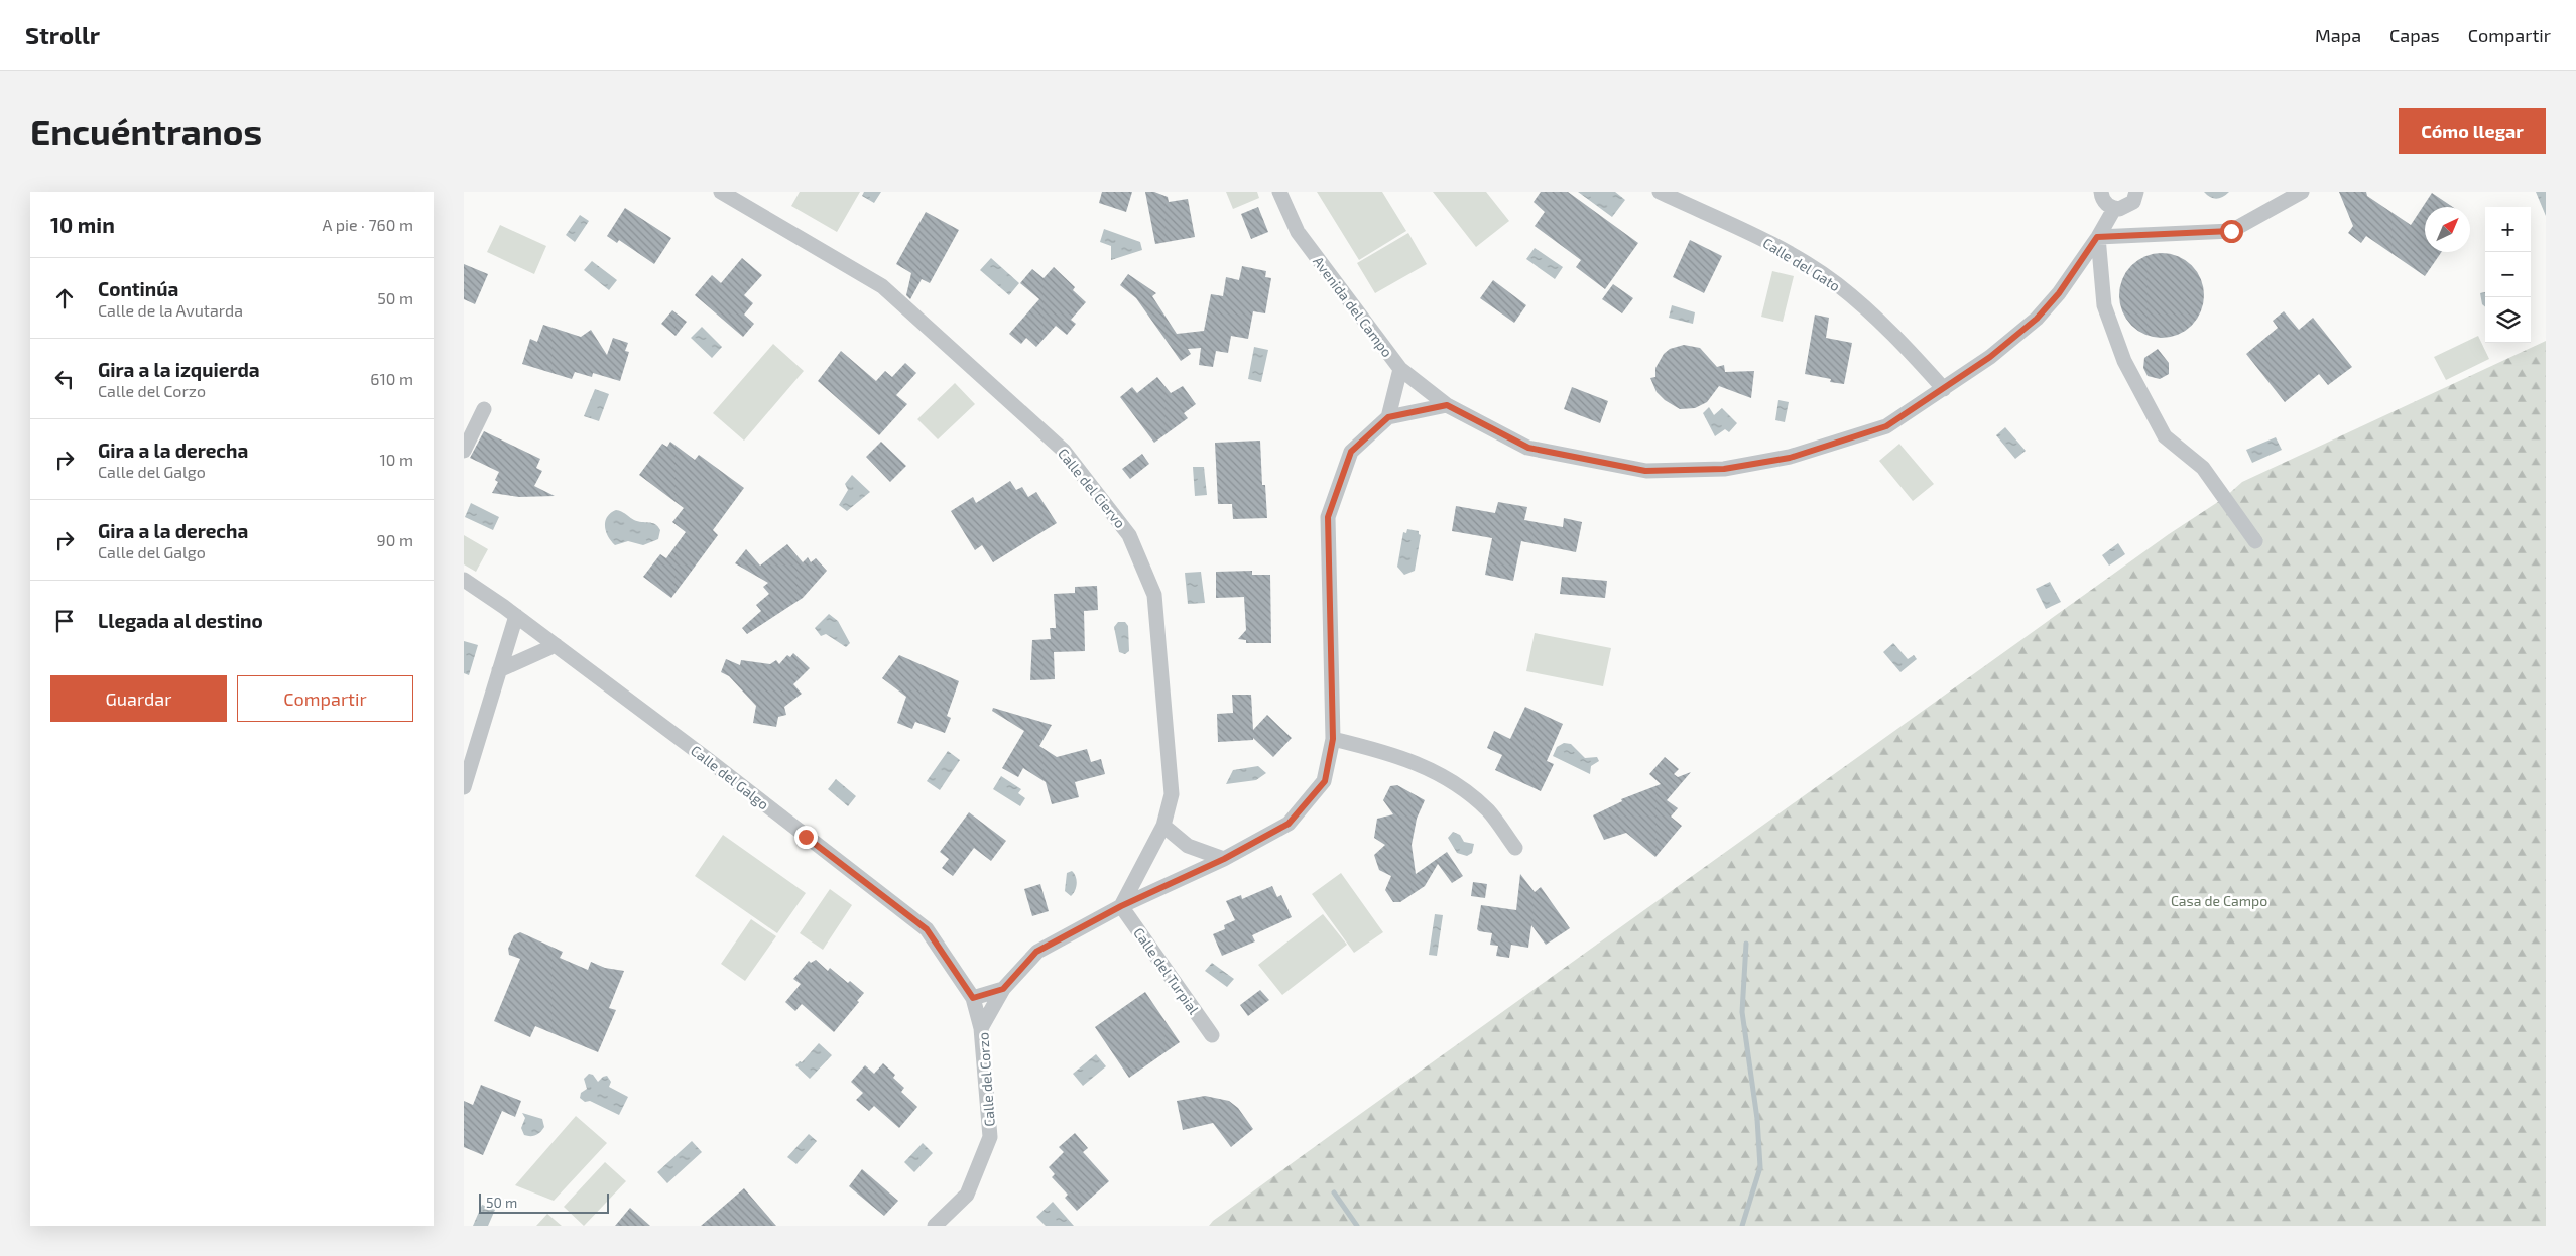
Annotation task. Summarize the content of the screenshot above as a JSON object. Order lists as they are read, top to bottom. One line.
{"streets":{"street":["Calle del Gato","Avenida del Campo","Calle del Ciervo","Calle del Galgo","Calle del Turpial","Calle del Corzo"]},"crossings":[["Calle del Ciervo","Calle del Turpial"],["Calle del Ciervo","Calle del Corzo"],["Calle del Galgo","Calle del Corzo"],["Calle del Turpial","Calle del Corzo"]],"parks":["Casa de Campo"],"scale_bar":"50 m","north":"top right","page":{"header":"Strollr","nav":["Mapa","Capas","Compartir"],"buttons":["Cómo llegar",["Guardar","Compartir"]],"title":"Encuéntranos","heading":["10 min","A pie · 760 m"],"map_buttons":["+","−"],"list":[["Continúa","Calle de la Avutarda","50 m"],["Gira a la izquierda","Calle del Corzo","610 m"],["Gira a la derecha","Calle del Galgo","10 m"],["Gira a la derecha","Calle del Galgo","90 m"],"Llegada al destino"],"scale":"50 m"}}
